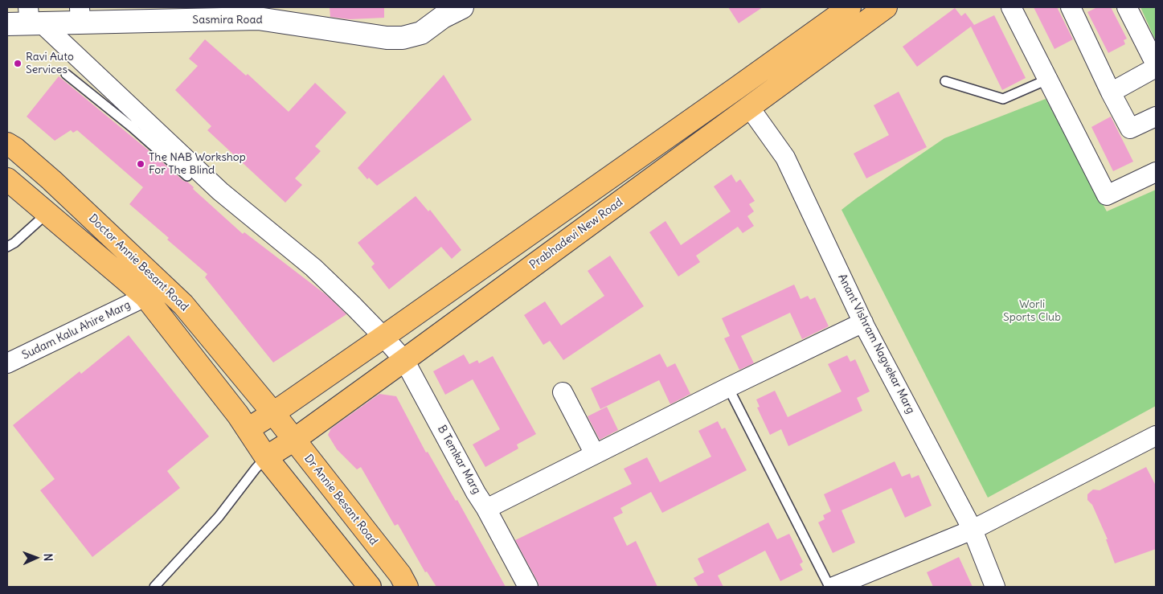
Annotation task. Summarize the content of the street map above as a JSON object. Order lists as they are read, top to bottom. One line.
{"streets":{"main road":["Prabhadevi New Road","Doctor Annie Besant Road","Dr Annie Besant Road"],"street":["Sasmira Road","Sudam Kalu Ahire Marg","Anant Vishram Nagvekar Marg","B Temkar Marg"]},"crossings":[["Sasmira Road","B Temkar Marg"],["Prabhadevi New Road","Anant Vishram Nagvekar Marg"],["Prabhadevi New Road","B Temkar Marg"],["Prabhadevi New Road","Dr Annie Besant Road"],["Doctor Annie Besant Road","Sudam Kalu Ahire Marg"],["Doctor Annie Besant Road","Dr Annie Besant Road"]],"parks":["Worli Sports Club"],"places":["Ravi Auto Services","The NAB Workshop For The Blind"],"north":"right"}
